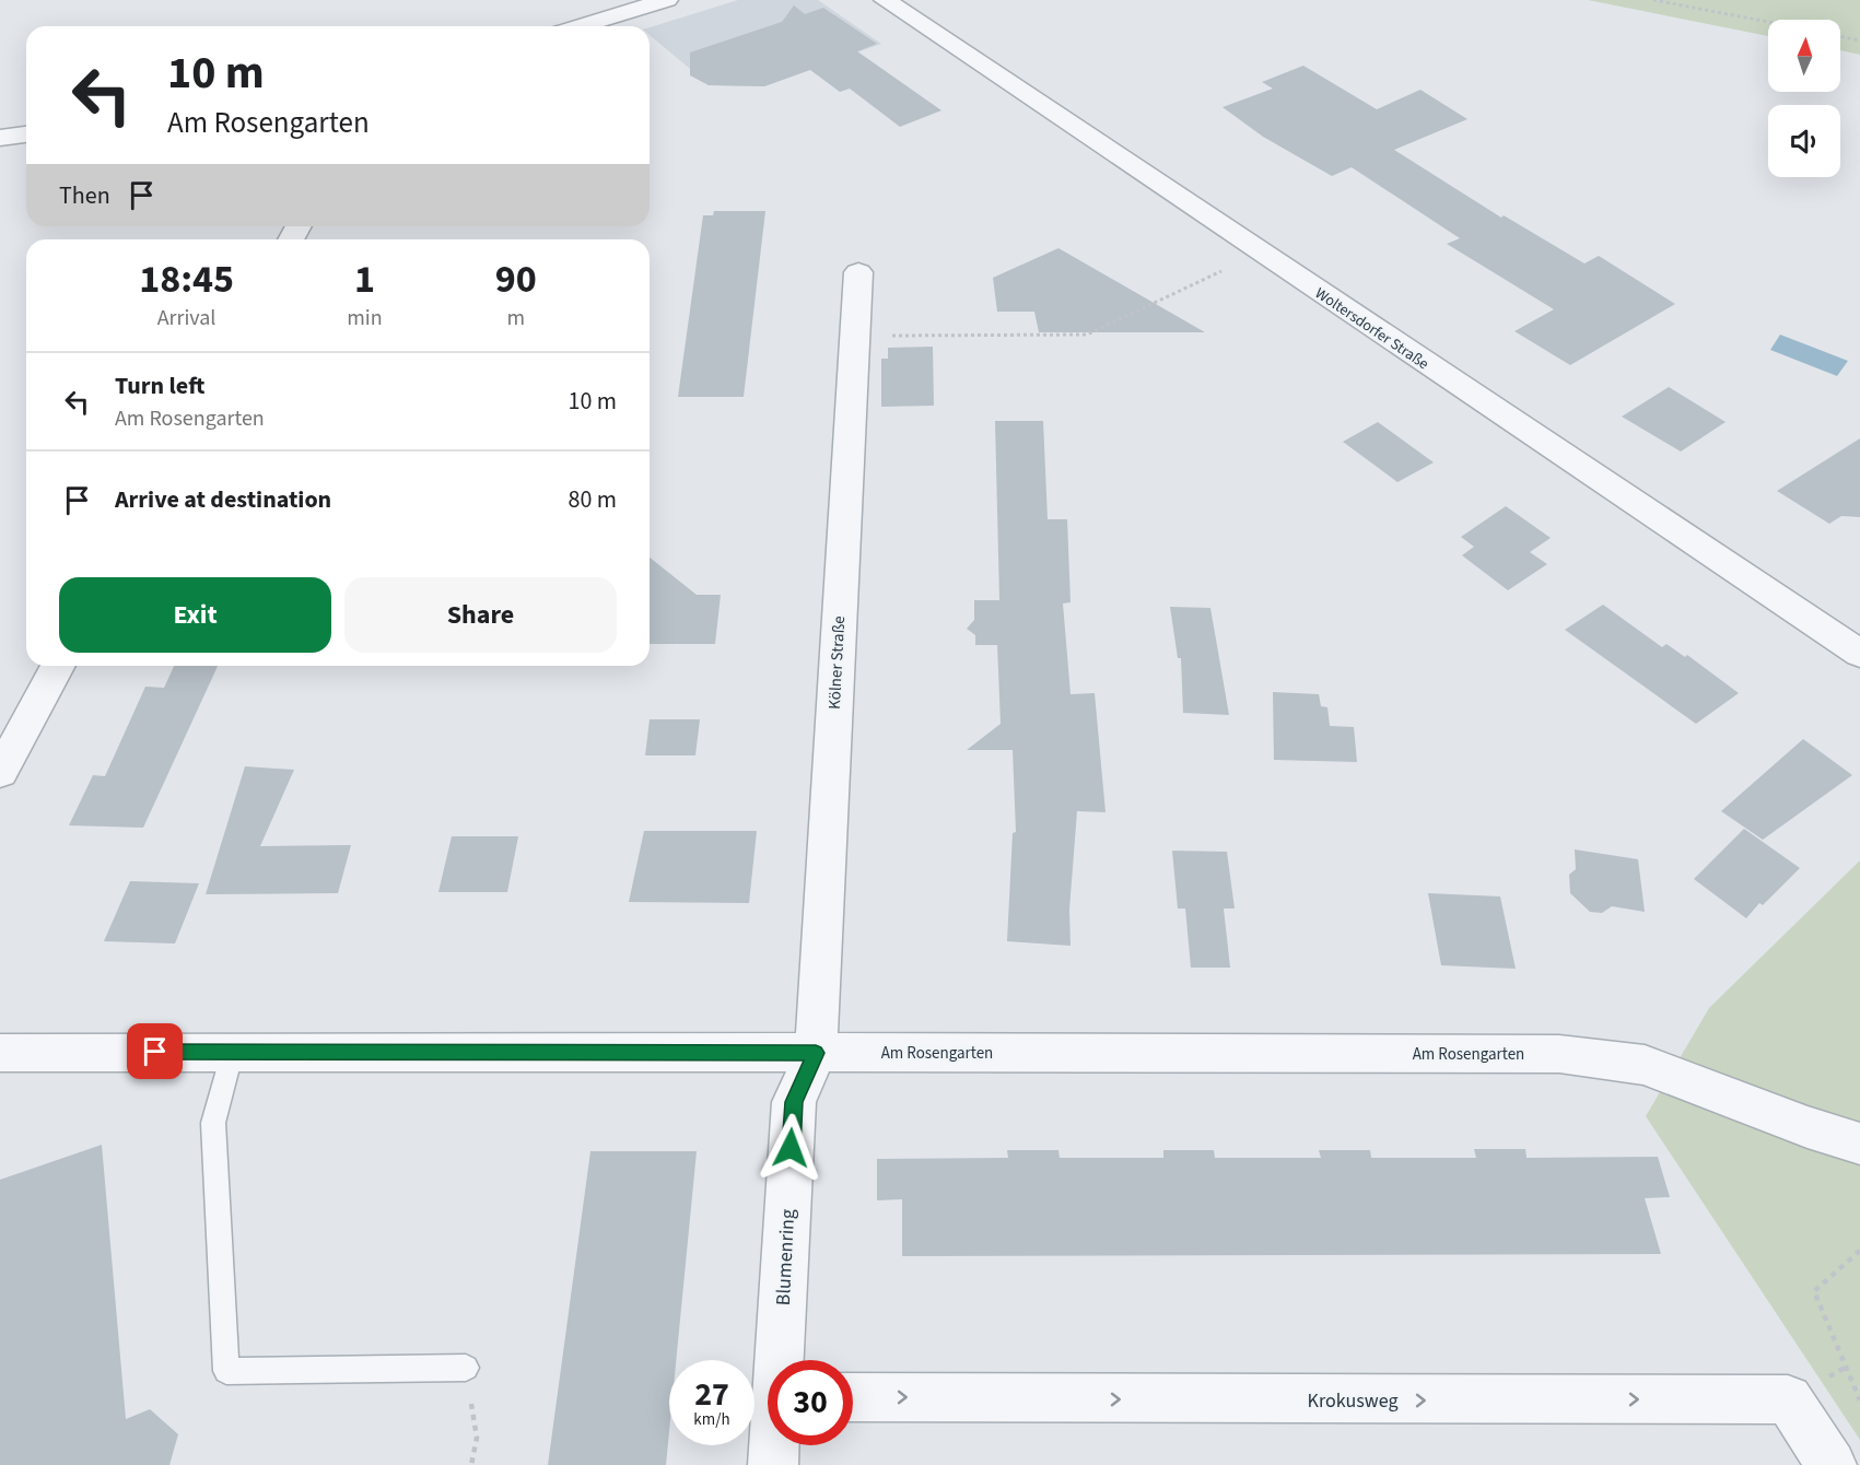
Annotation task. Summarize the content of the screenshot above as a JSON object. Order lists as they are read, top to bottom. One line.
{"streets":{"street":["Woltersdorfer Straße","Kölner Straße","Am Rosengarten","Blumenring","Krokusweg"]},"crossings":[["Kölner Straße","Am Rosengarten"],["Kölner Straße","Blumenring"],["Am Rosengarten","Blumenring"]],"one_way":["Krokusweg"],"north":"top","page":{"turn":["10 m","Am Rosengarten"],"then":"Then","eta":["18:45","Arrival","1","min","90","m"],"list":[{"name":"Turn left","note":"Am Rosengarten","value":"10 m"},{"name":"Arrive at destination","value":"80 m"}],"buttons":["Exit","Share"],"speed":"27 km/h","limit":"30"}}
